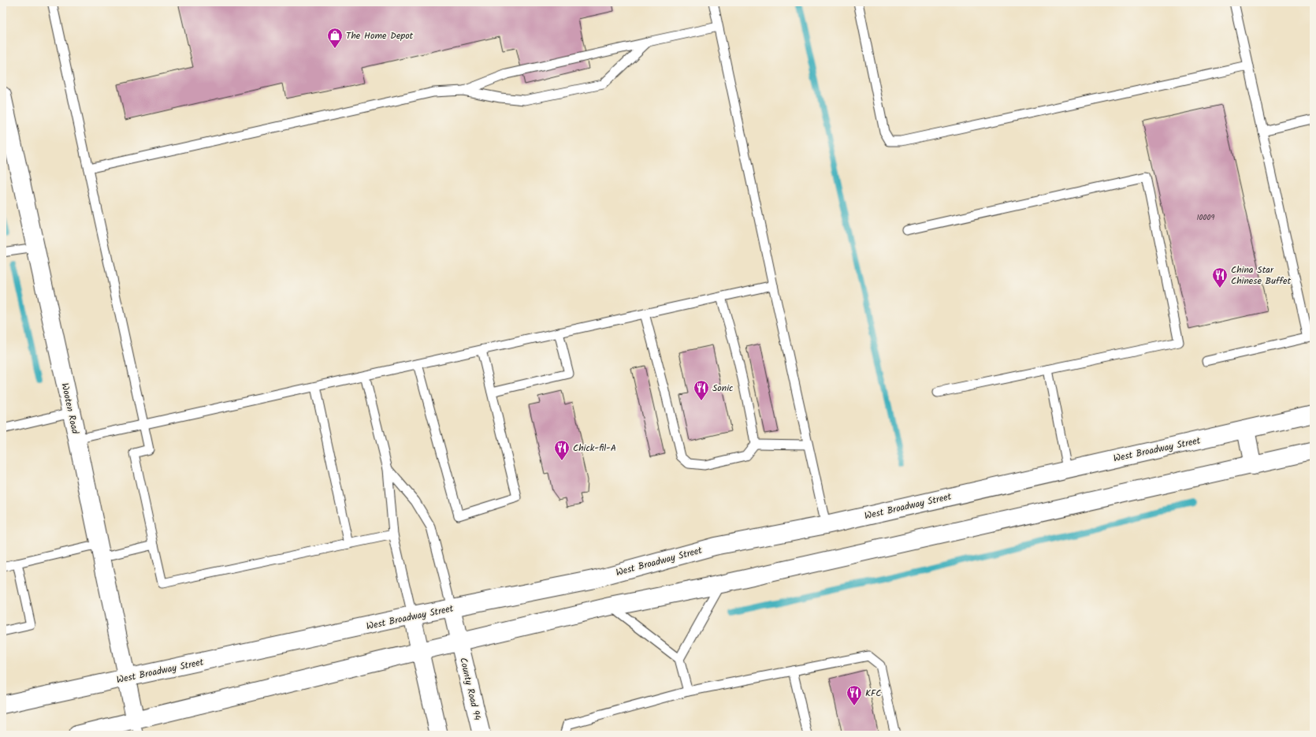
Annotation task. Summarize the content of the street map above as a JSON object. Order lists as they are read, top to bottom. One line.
{"streets":{"main road":["Wooten Road","West Broadway Street","County Road 94"]},"crossings":[["Wooten Road","West Broadway Street"],["West Broadway Street","County Road 94"]],"places":{"shop":["The Home Depot"],"restaurant":["China Star Chinese Buffet","Sonic","Chick-fil-A","KFC"]},"house_numbers":["10009"]}
